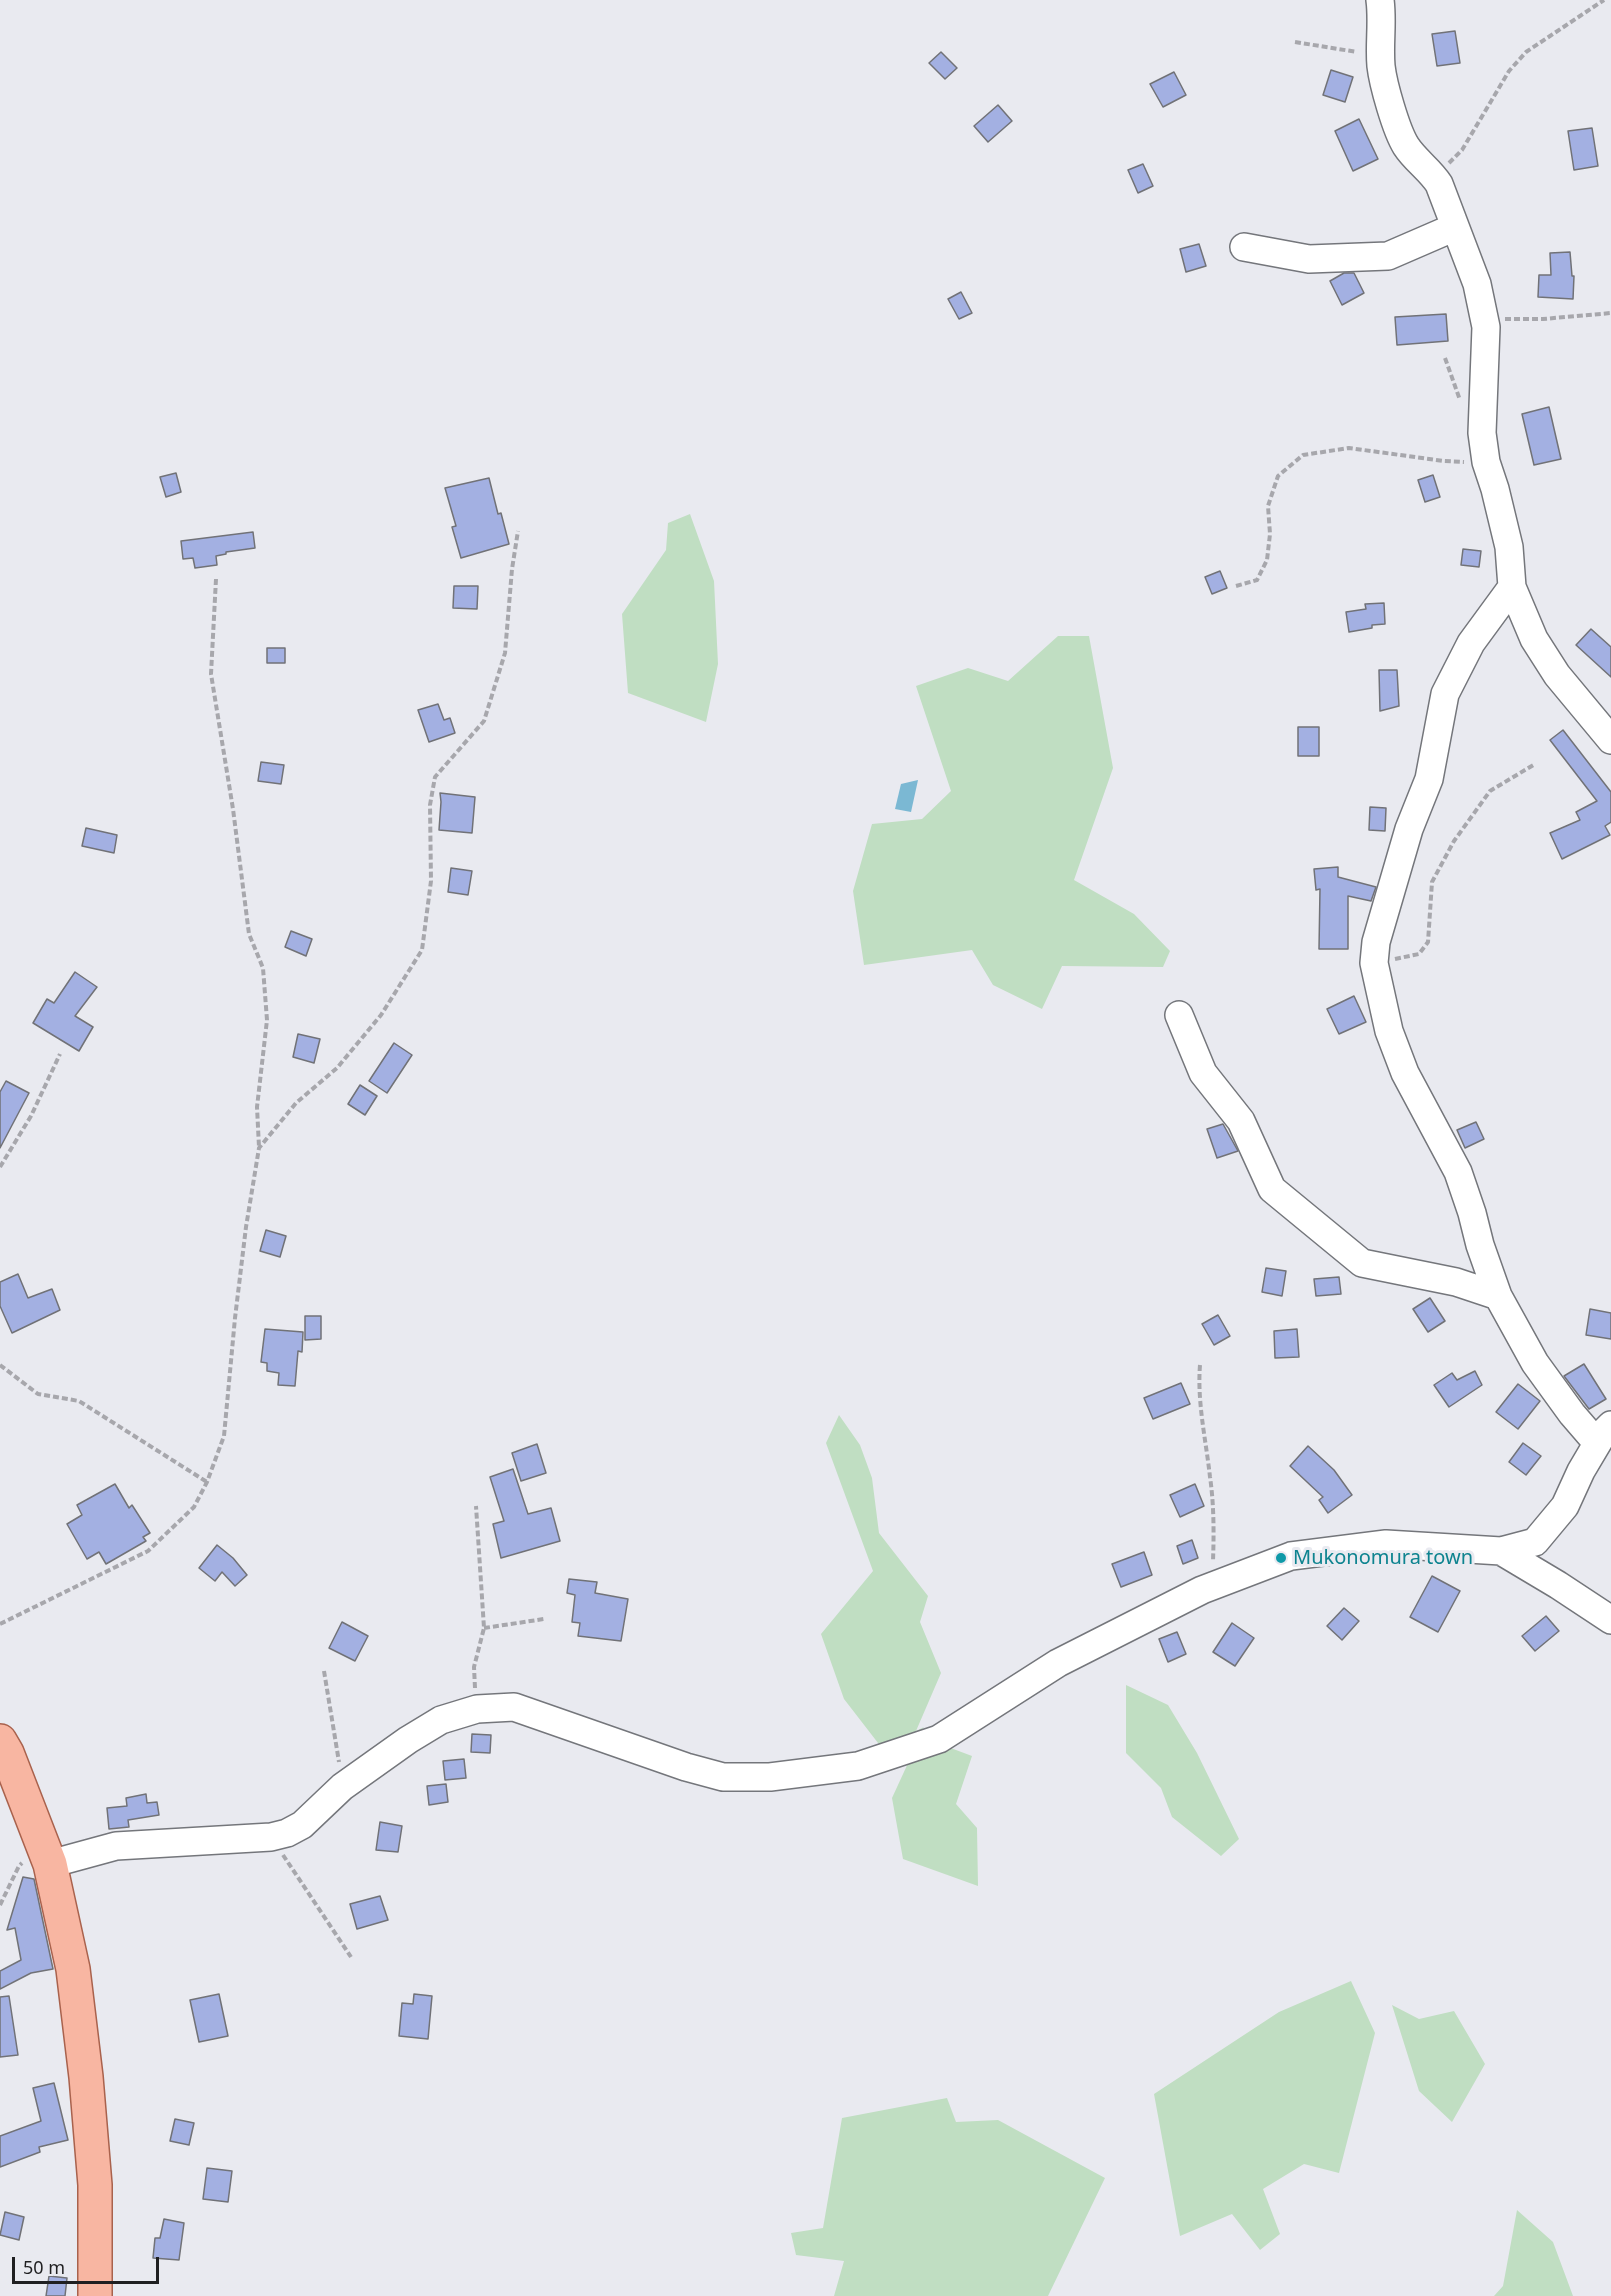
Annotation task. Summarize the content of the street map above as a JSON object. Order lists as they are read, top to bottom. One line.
{"places":["Mukonomura town"],"scale_bar":"50 m"}
